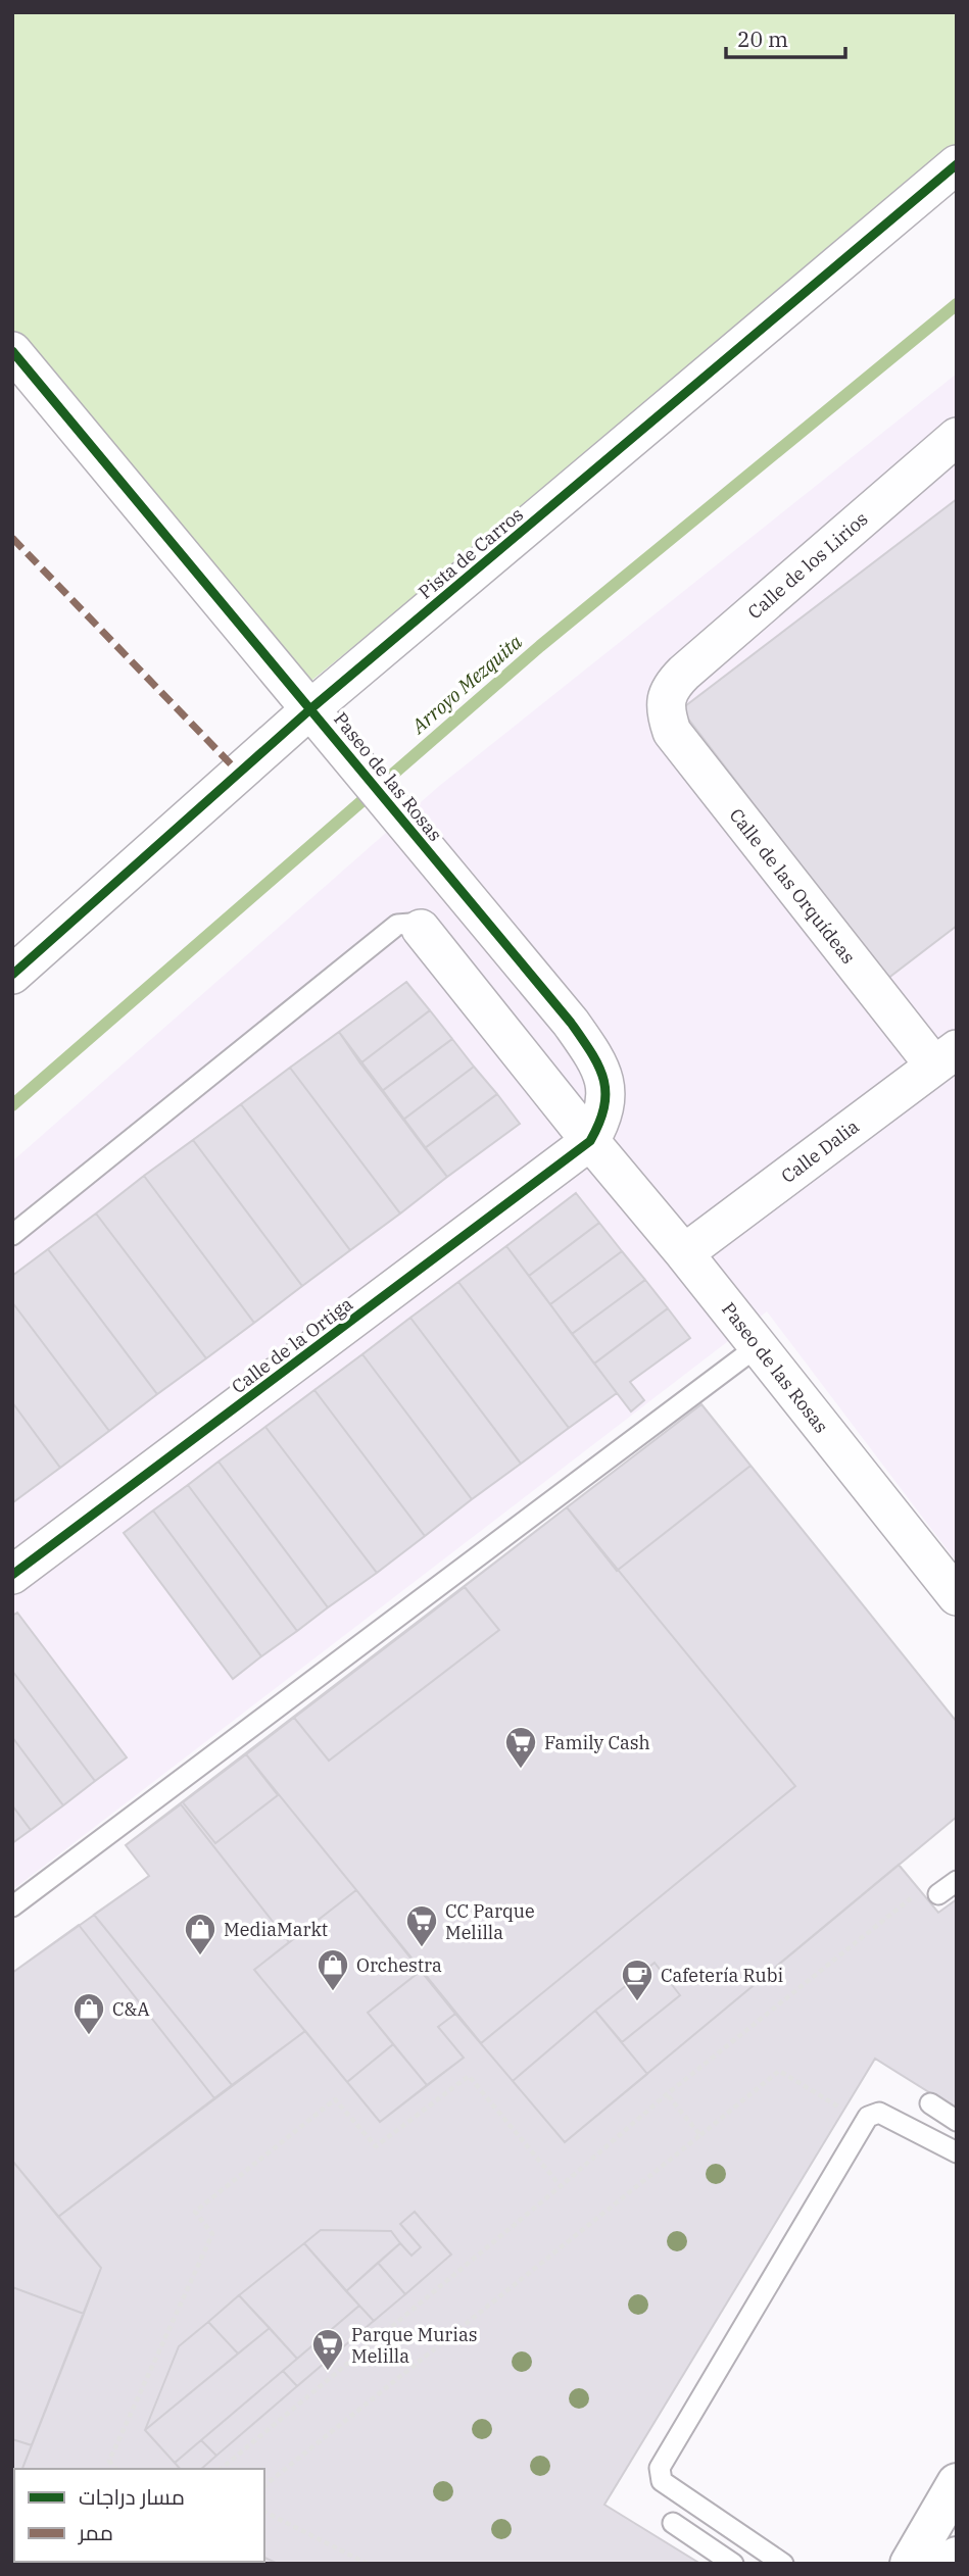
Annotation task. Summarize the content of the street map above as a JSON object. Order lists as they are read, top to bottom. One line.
{"streets":{"street":["Pista de Carros","Calle de los Lirios","Paseo de las Rosas","Calle de las Orquídeas","Calle Dalia","Calle de la Ortiga"]},"crossings":[["Pista de Carros","Paseo de las Rosas"],["Calle de los Lirios","Calle de las Orquídeas"],["Paseo de las Rosas","Calle Dalia"],["Paseo de las Rosas","Calle de la Ortiga"],["Calle de las Orquídeas","Calle Dalia"]],"water":["Arroyo Mezquita"],"places":{"supermarket":["Family Cash","CC Parque Melilla","Parque Murias Melilla"],"shop":["MediaMarkt","Orchestra","C&A"],"cafe":["Cafetería Rubi"]},"legend":["مسار دراجات","ممر"],"scale_bar":"20 m"}
